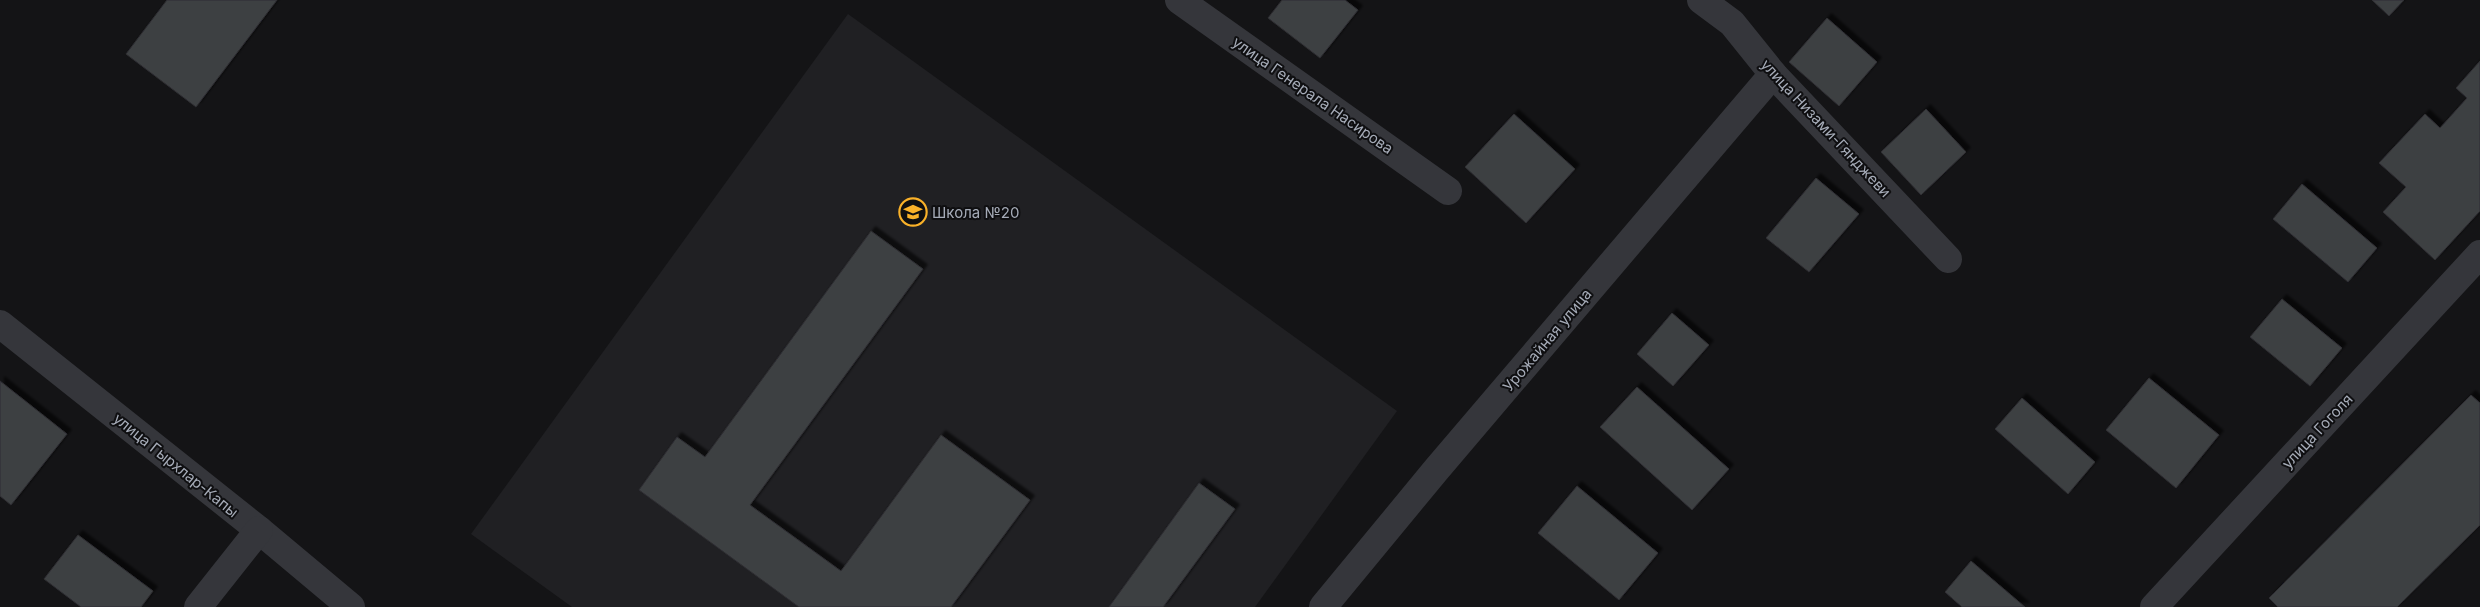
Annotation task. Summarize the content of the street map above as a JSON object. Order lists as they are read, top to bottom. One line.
{"streets":{"street":["улица Генерала Насирова","улица Низами-Гянджеви","Урожайная улица","улица Гоголя","улица Гырхлар-Капы"]},"crossings":[["улица Низами-Гянджеви","Урожайная улица"]],"places":{"school or university":["Школа №20"]}}
